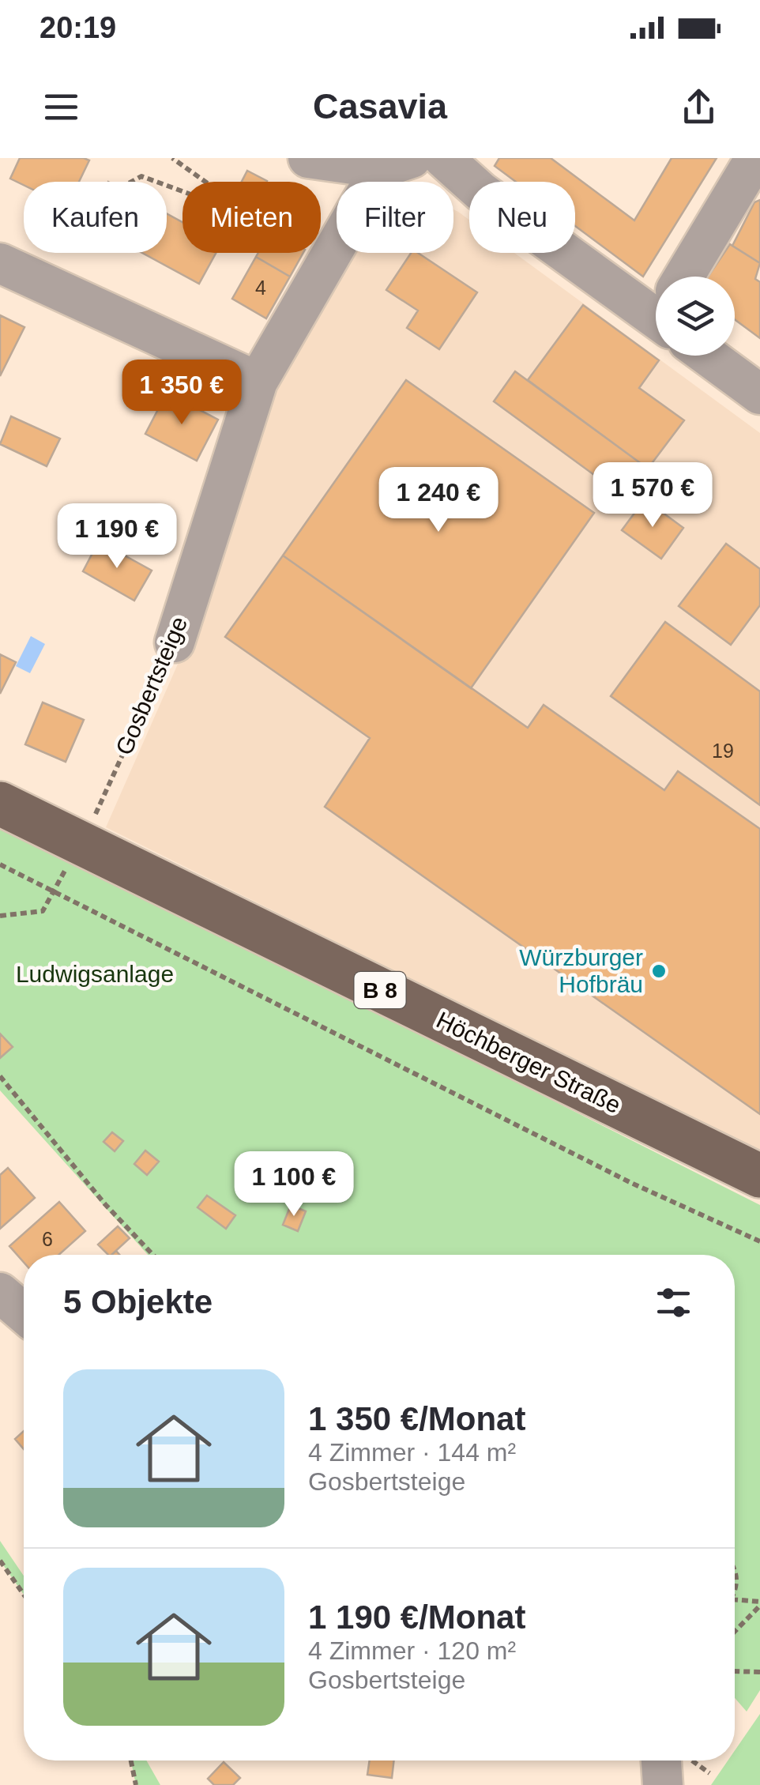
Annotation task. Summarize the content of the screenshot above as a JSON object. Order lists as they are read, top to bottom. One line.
{"streets":{"main road":["B 8","Höchberger Straße"],"street":["Gosbertsteige"]},"parks":["Ludwigsanlage"],"places":["Würzburger Hofbräu"],"house_numbers":["4","19","6"],"page":{"status":"20:19","header":"Casavia","chip":["Kaufen","Mieten","Filter","Neu"],"price":["1 350 €","1 570 €","1 240 €","1 190 €","1 100 €"],"heading":"5 Objekte","list":[{"name":"1 350 €/Monat","note":"4 Zimmer · 144 m² · Gosbertsteige"},{"name":"1 190 €/Monat","note":"4 Zimmer · 120 m² · Gosbertsteige"}]}}
